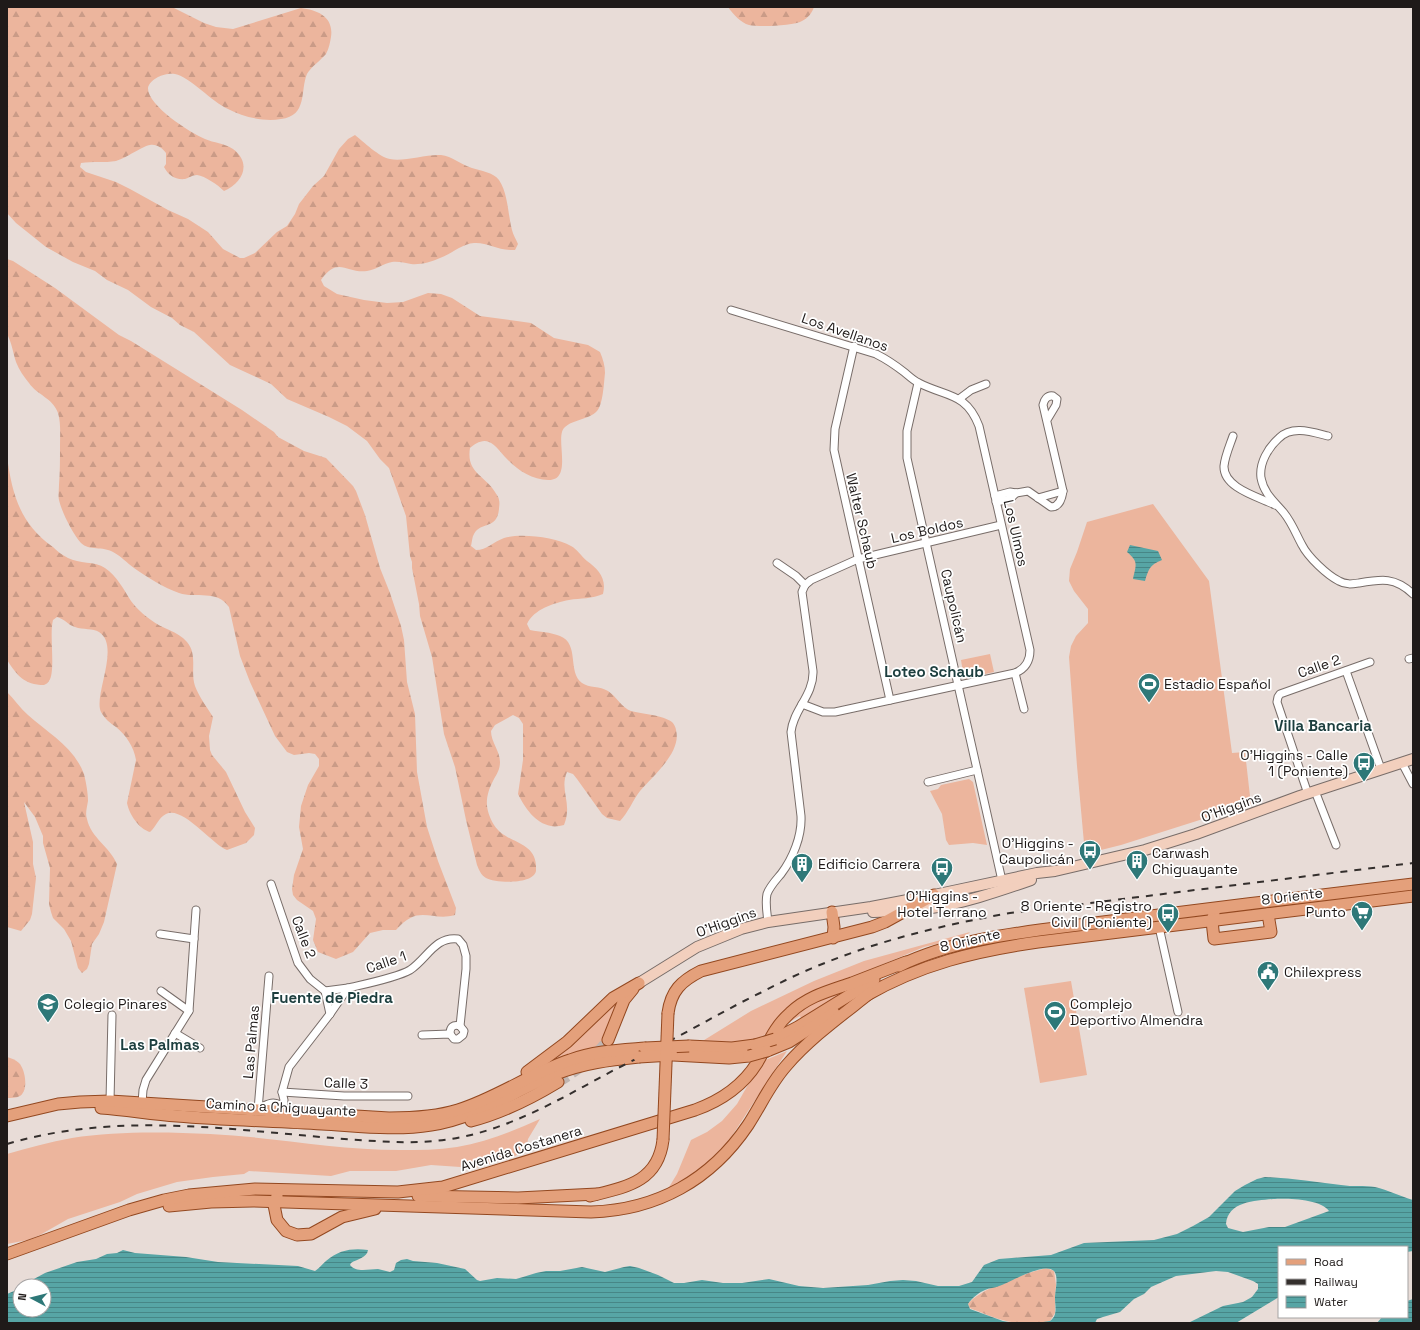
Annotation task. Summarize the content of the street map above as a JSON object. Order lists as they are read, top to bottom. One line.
{"streets":{"main road":["O'Higgins","8 Oriente","Camino a Chiguayante","Avenida Costanera"],"street":["Los Avellanos","Walter Schaub","Los Boldos","Los Ulmos","Caupolicán","Calle 2","Calle 1","Las Palmas","Calle 3"]},"crossings":[["Los Avellanos","Walter Schaub"],["Los Avellanos","Los Ulmos"],["Los Avellanos","Caupolicán"],["Walter Schaub","Los Boldos"],["Los Boldos","Los Ulmos"],["Los Boldos","Caupolicán"],["Caupolicán","O'Higgins"],["Calle 2","O'Higgins"],["8 Oriente","Avenida Costanera"],["Las Palmas","Camino a Chiguayante"]],"districts":["Loteo Schaub","Villa Bancaria","Fuente de Piedra","Las Palmas"],"places":{"sports":["Estadio Español","Complejo Deportivo Almendra"],"bus stop":["O'Higgins - Calle 1 (Poniente)","O'Higgins - Caupolicán","O'Higgins - Hotel Terrano","8 Oriente - Registro Civil (Poniente)"],"building":["Carwash Chiguayante","Edificio Carrera"],"supermarket":["Punto"],"public building":["Chilexpress"],"school or university":["Colegio Pinares"]},"legend":["Road","Railway","Water"],"north":"left"}
